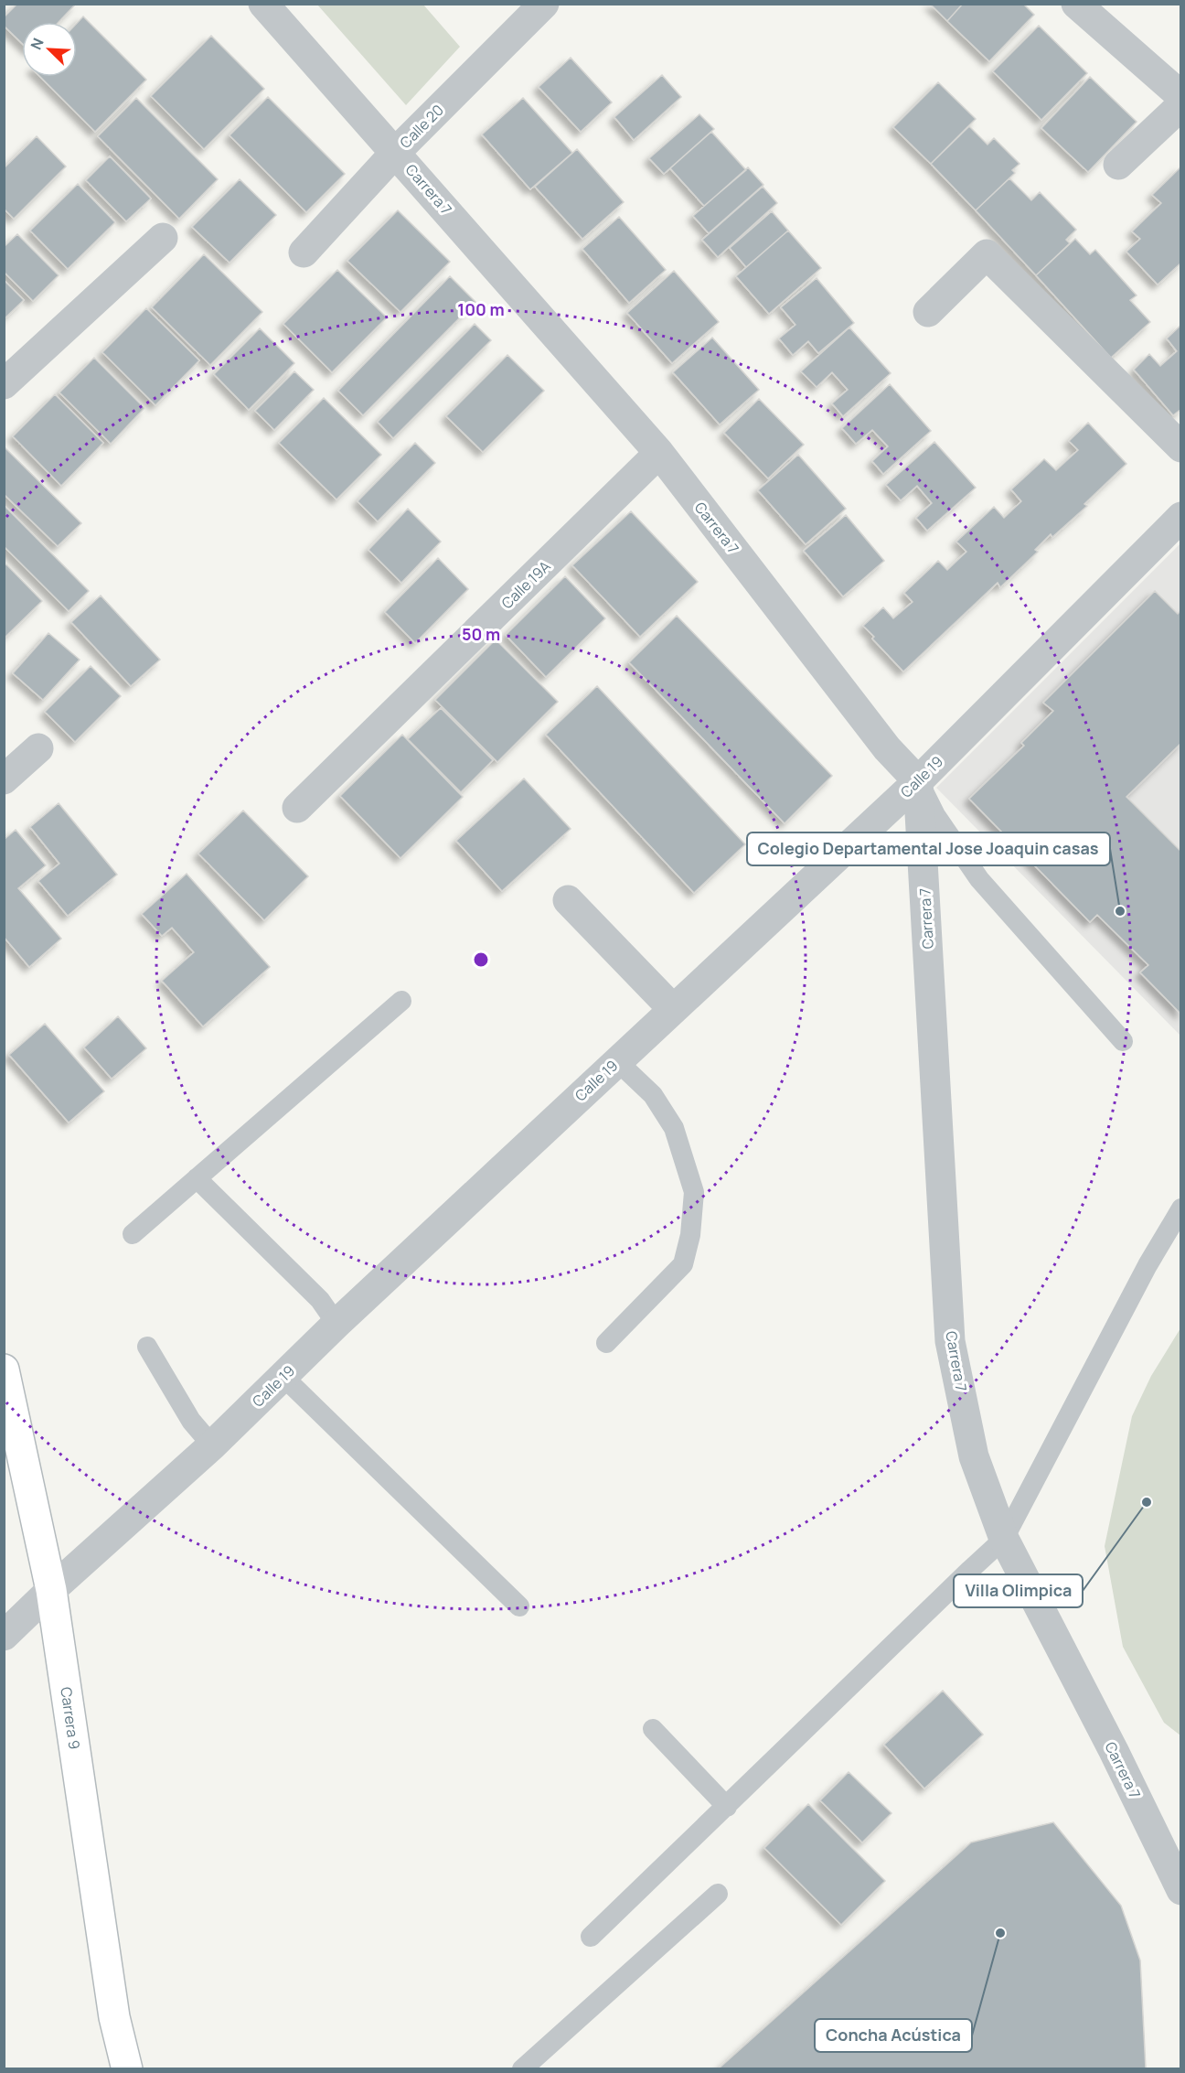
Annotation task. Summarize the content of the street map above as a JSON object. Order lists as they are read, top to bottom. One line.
{"streets":{"main road":["Carrera 9"],"street":["Calle 20","Carrera 7","Calle 19A","Calle 19"]},"crossings":[["Calle 20","Carrera 7"],["Carrera 7","Calle 19A"],["Carrera 7","Calle 19"],["Calle 19","Carrera 9"]],"places":["Colegio Departamental Jose Joaquin casas","Villa Olimpica","Concha Acústica"],"north":"top left","rings":["100 m","50 m"]}
